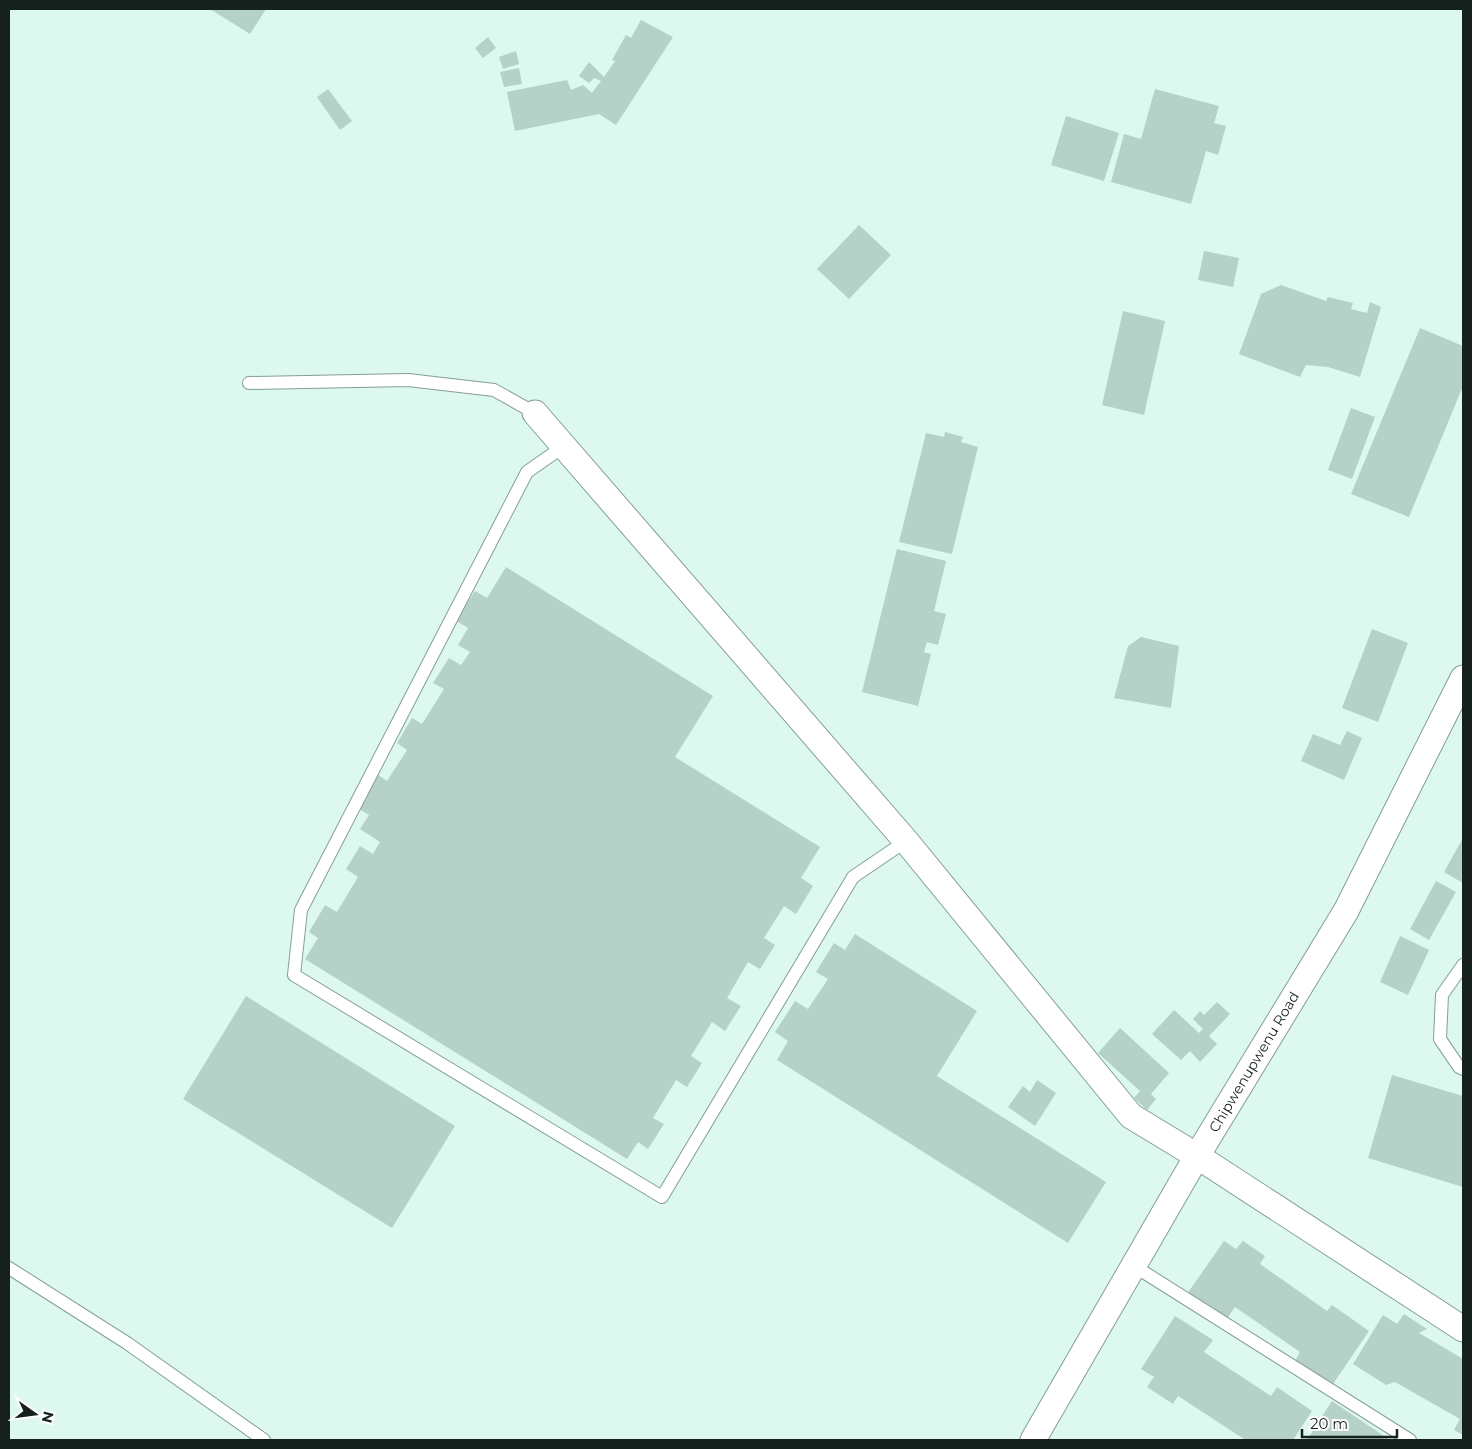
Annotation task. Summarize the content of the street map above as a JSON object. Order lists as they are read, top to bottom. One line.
{"streets":{"street":["Chipwenupwenu Road"]},"scale_bar":"20 m","north":"right"}
